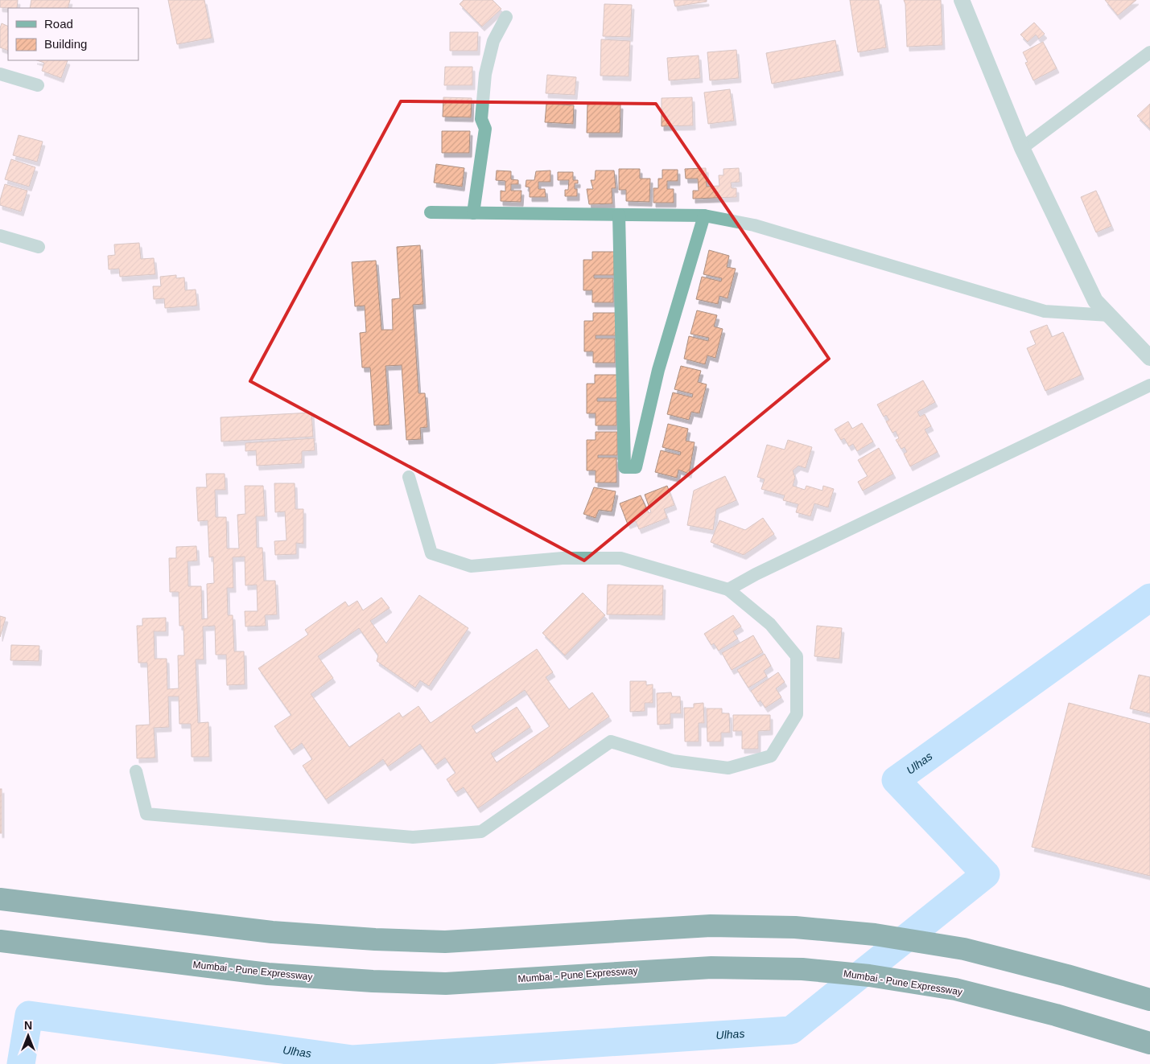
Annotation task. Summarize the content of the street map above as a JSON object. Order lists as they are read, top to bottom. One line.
{"streets":{"highway":["Mumbai - Pune Expressway"]},"water":["Ulhas"],"legend":["Road","Building"],"north":"top"}
